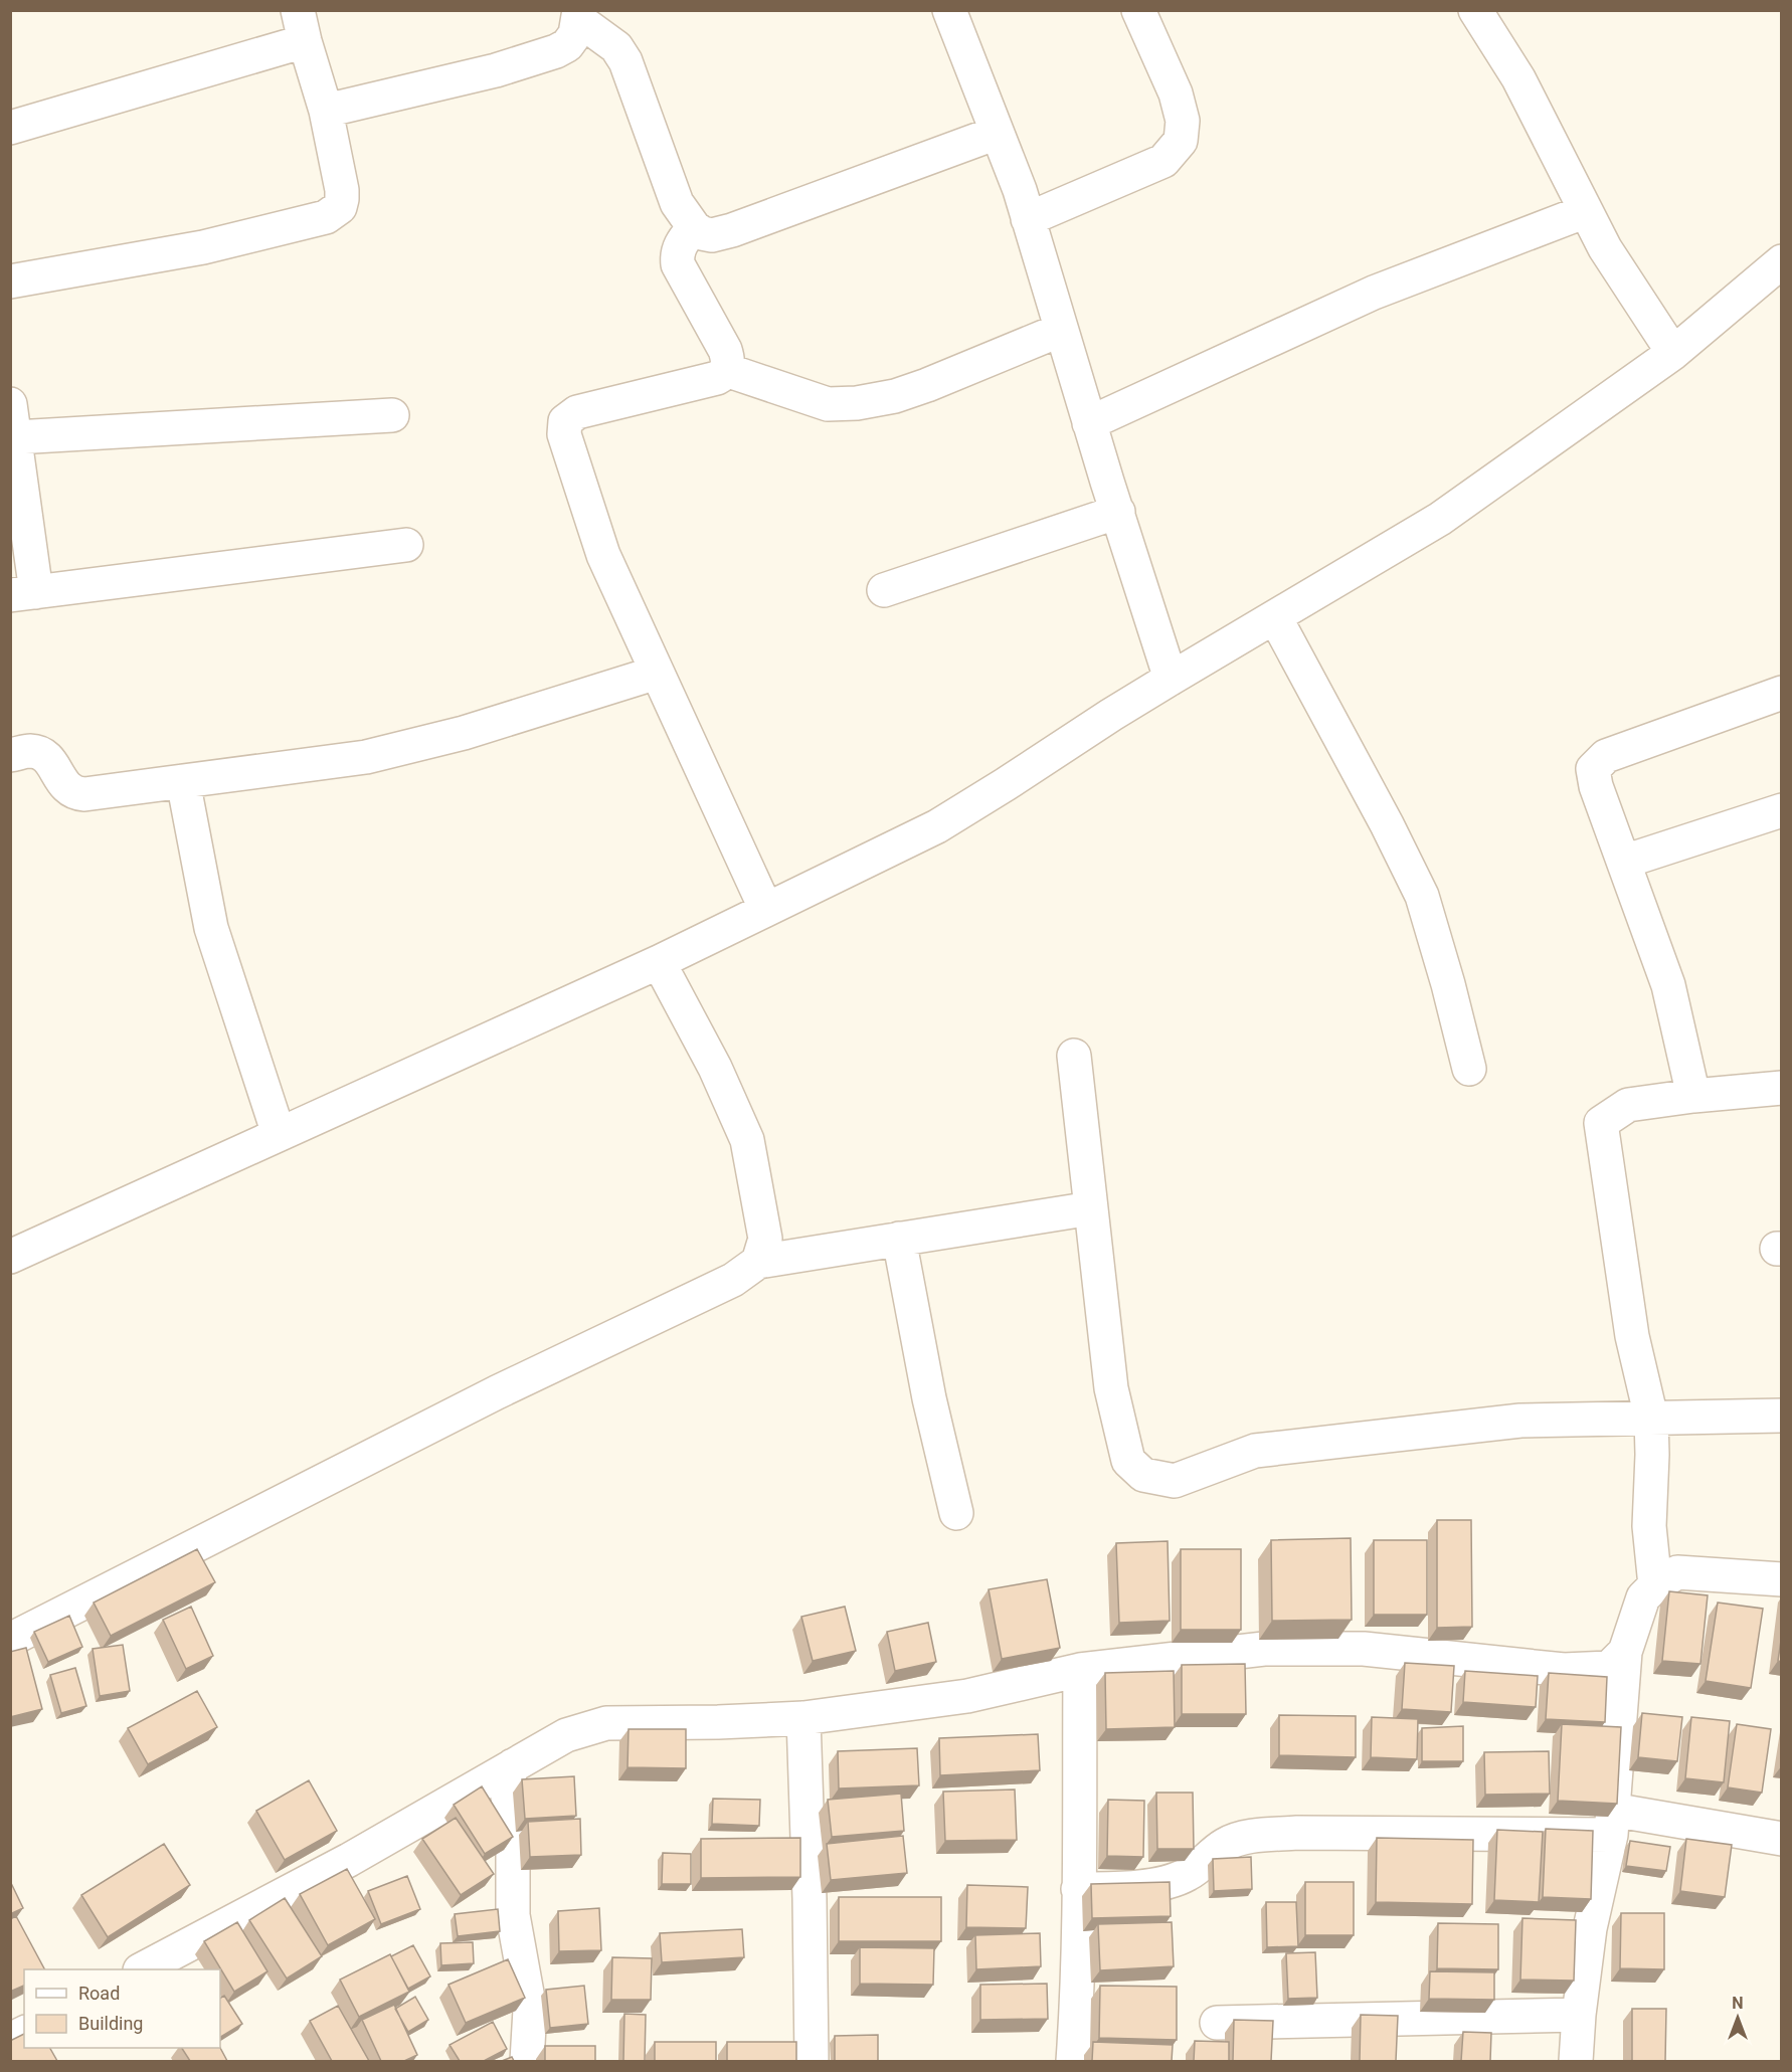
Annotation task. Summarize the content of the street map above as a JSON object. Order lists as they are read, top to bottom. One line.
{"legend":["Road","Building"],"north":"top"}
